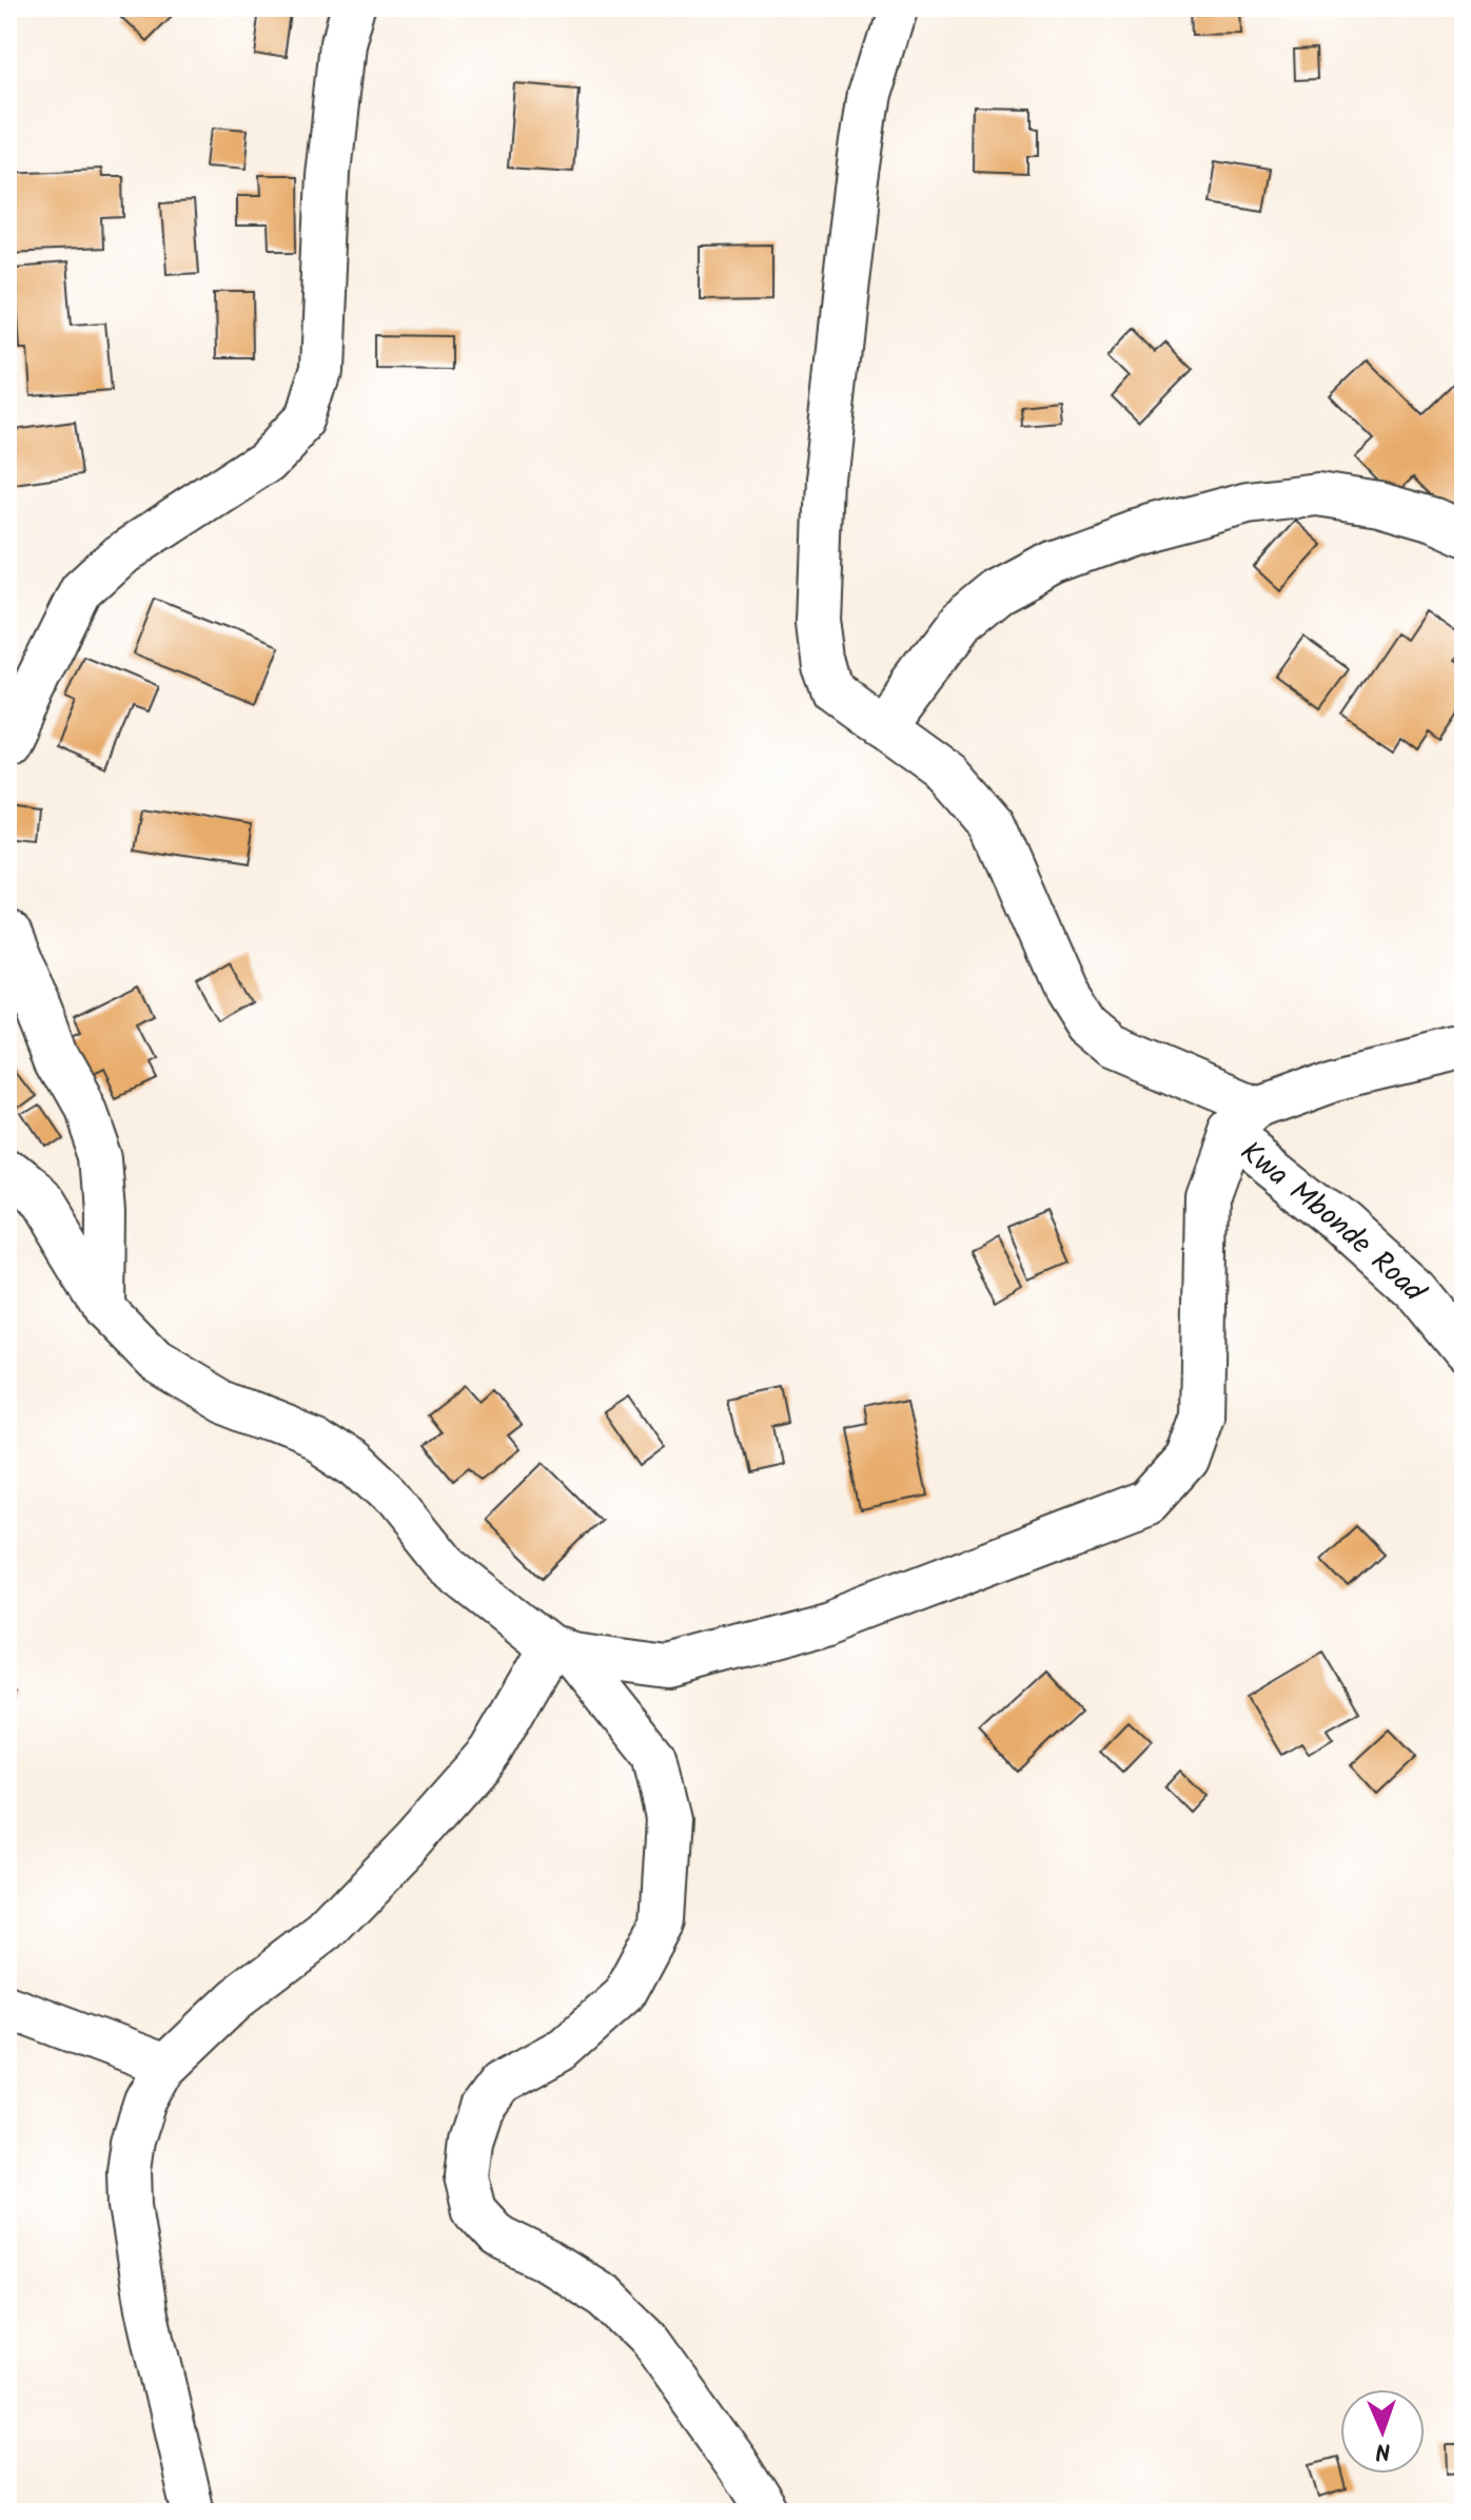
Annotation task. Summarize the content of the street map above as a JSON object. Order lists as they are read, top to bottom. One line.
{"streets":{"street":["Kwa Mbonde Road"]},"north":"bottom"}
